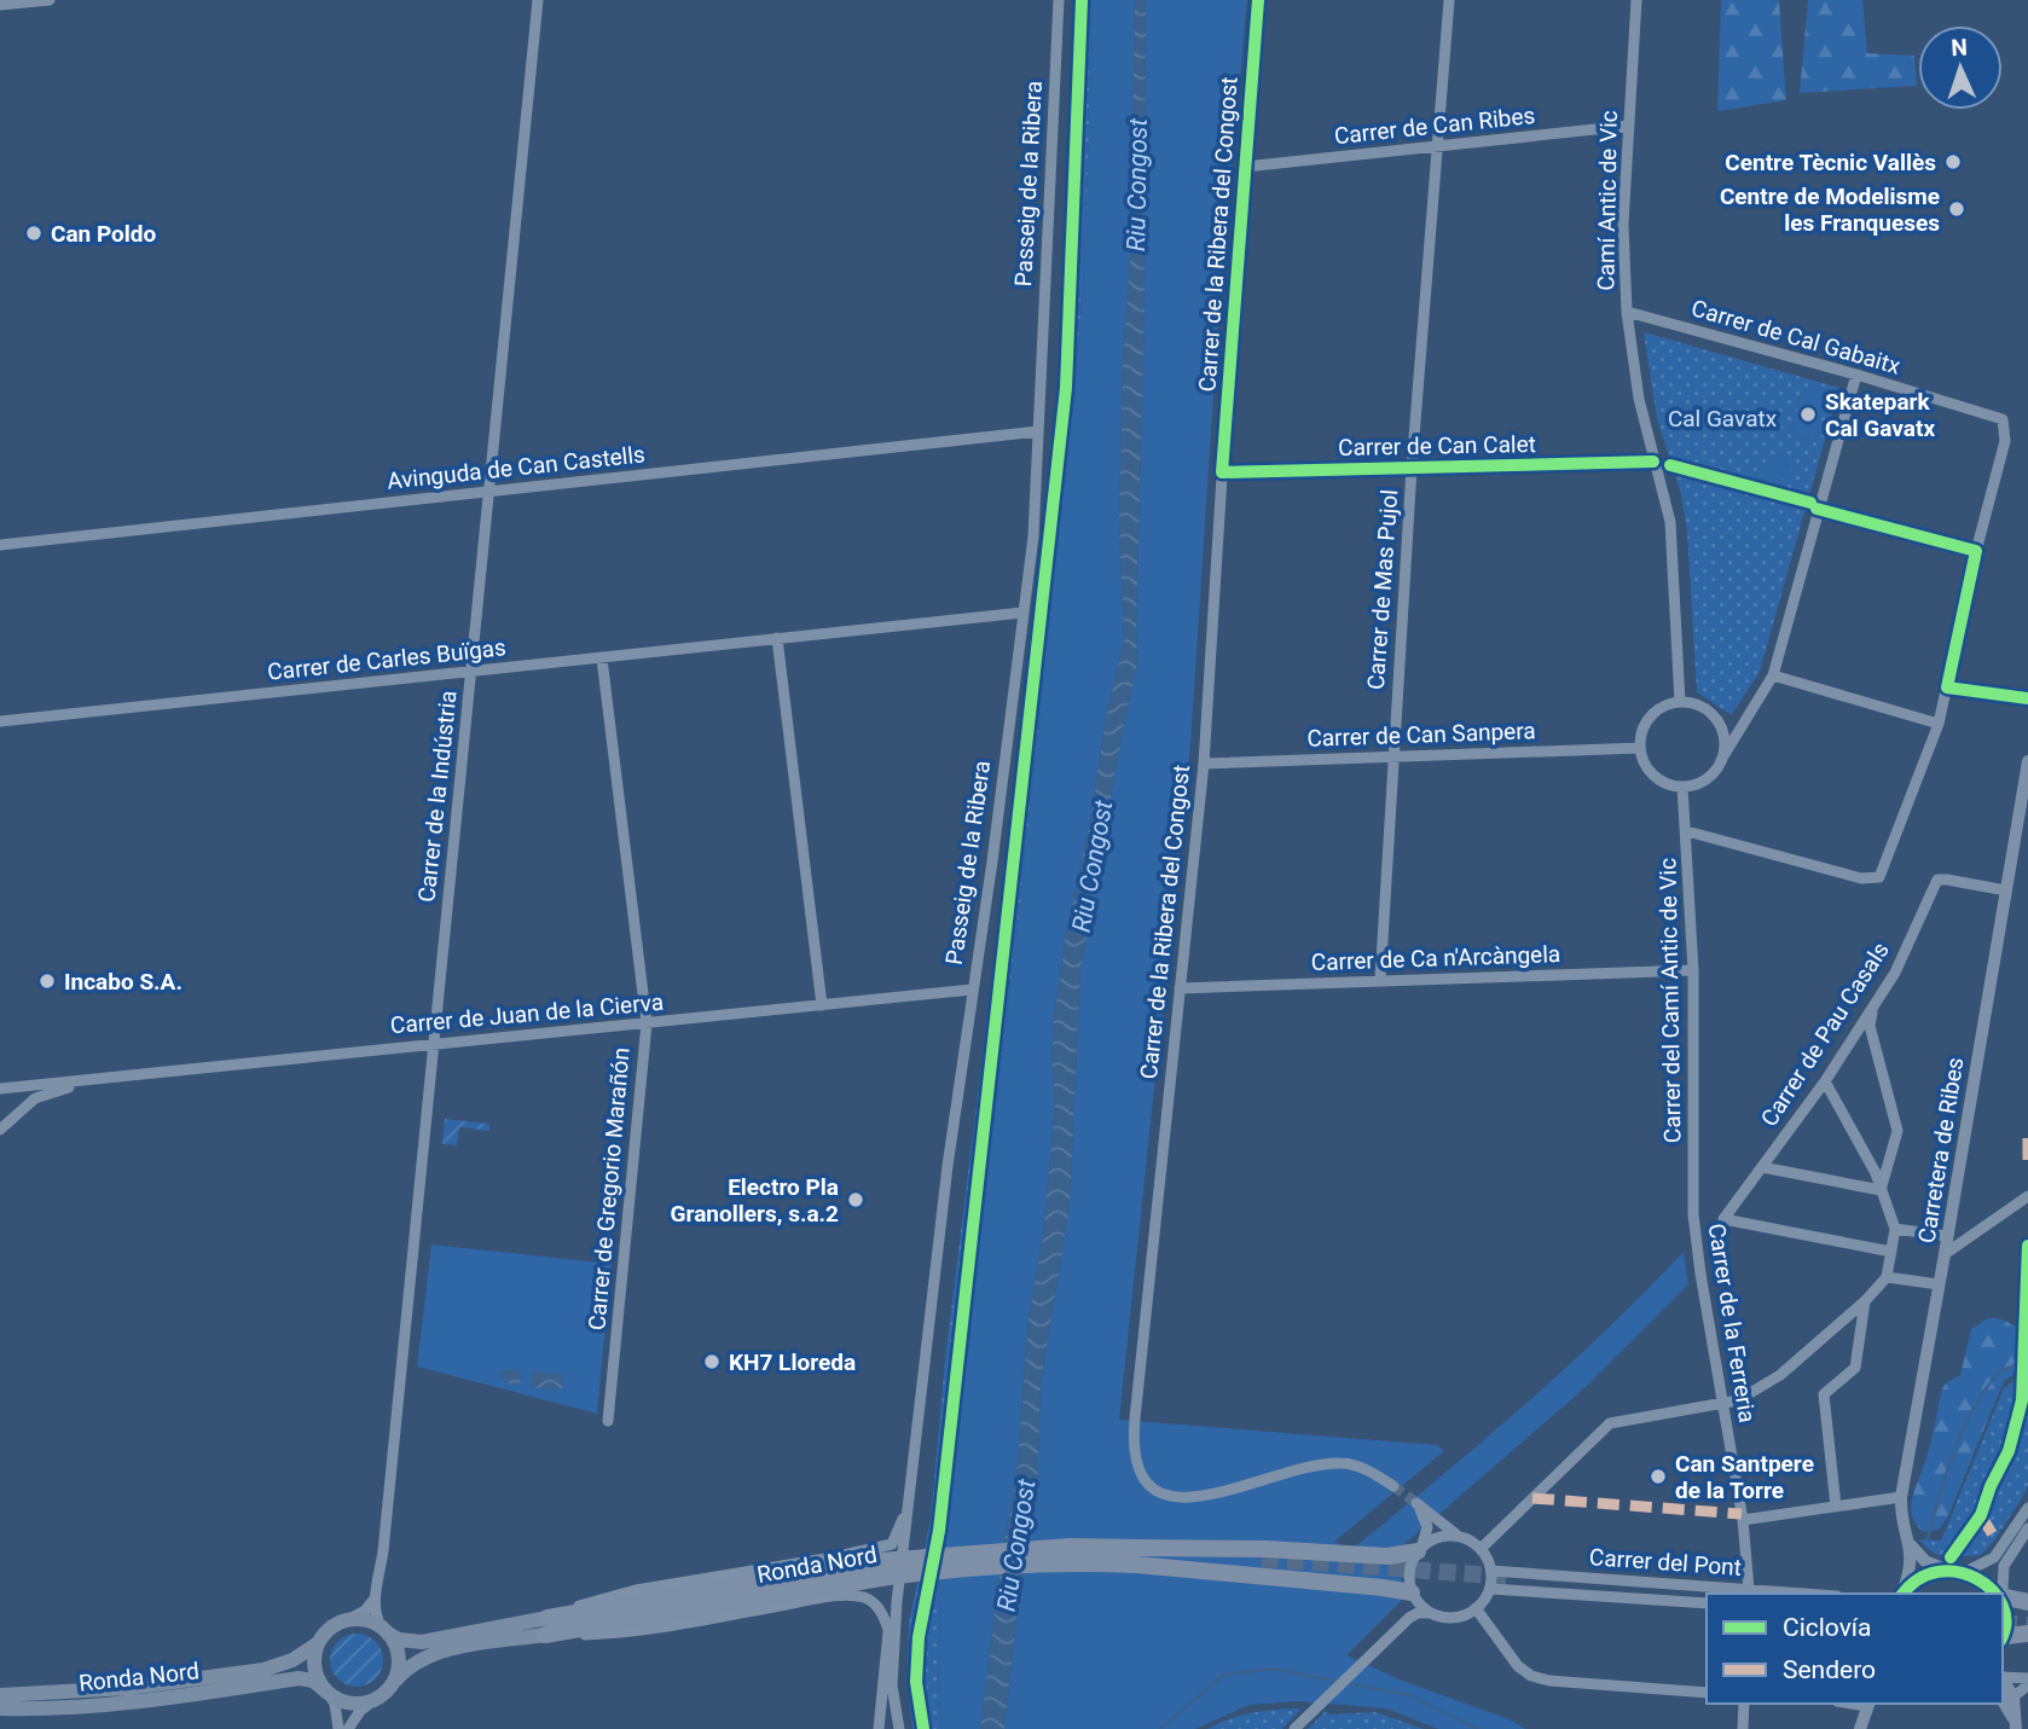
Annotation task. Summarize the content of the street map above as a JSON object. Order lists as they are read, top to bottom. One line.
{"streets":{"highway":["Ronda Nord"],"street":["Carrer de Can Ribes","Passeig de la Ribera","Camí Antic de Vic","Carrer de la Ribera del Congost","Carrer de Cal Gabaitx","Carrer de Can Calet","Avinguda de Can Castells","Carrer de Mas Pujol","Carrer de Carles Buïgas","Carrer de Can Sanpera","Carrer de la Indústria","Carrer de Ca n'Arcàngela","Carrer del Camí Antic de Vic","Carrer de Juan de la Cierva","Carrer de Pau Casals","Carretera de Ribes","Carrer de Gregorio Marañón","Carrer de la Ferreria","Carrer del Pont"]},"crossings":[["Carrer de Can Ribes","Camí Antic de Vic"],["Carrer de Can Ribes","Carrer de la Ribera del Congost"],["Carrer de Can Ribes","Carrer de Mas Pujol"],["Passeig de la Ribera","Avinguda de Can Castells"],["Passeig de la Ribera","Carrer de Carles Buïgas"],["Passeig de la Ribera","Carrer de Juan de la Cierva"],["Camí Antic de Vic","Carrer de Cal Gabaitx"],["Camí Antic de Vic","Carrer de Can Calet"],["Camí Antic de Vic","Carrer de Can Sanpera"],["Camí Antic de Vic","Carrer del Camí Antic de Vic"],["Carrer de la Ribera del Congost","Carrer de Can Calet"],["Carrer de la Ribera del Congost","Carrer de Can Sanpera"],["Carrer de la Ribera del Congost","Carrer de Ca n'Arcàngela"],["Carrer de Can Calet","Carrer de Mas Pujol"],["Avinguda de Can Castells","Carrer de la Indústria"],["Carrer de Mas Pujol","Carrer de Can Sanpera"],["Carrer de Mas Pujol","Carrer de Ca n'Arcàngela"],["Carrer de Carles Buïgas","Carrer de la Indústria"],["Carrer de Carles Buïgas","Carrer de Gregorio Marañón"],["Carrer de Can Sanpera","Carrer del Camí Antic de Vic"],["Carrer de la Indústria","Carrer de Juan de la Cierva"],["Carrer de Ca n'Arcàngela","Carrer del Camí Antic de Vic"],["Carrer del Camí Antic de Vic","Carrer de la Ferreria"],["Carrer de Juan de la Cierva","Carrer de Gregorio Marañón"],["Carrer de Pau Casals","Carretera de Ribes"],["Carrer de la Ferreria","Carrer del Pont"]],"water":["Riu Congost"],"parks":["Cal Gavatx"],"places":["Centre Tècnic Vallès","Centre de Modelisme les Franqueses","Can Poldo","Skatepark Cal Gavatx","Incabo S.A.","Electro Pla Granollers, s.a.2","KH7 Lloreda","Can Santpere de la Torre"],"legend":["Ciclovía","Sendero"],"north":"top"}
